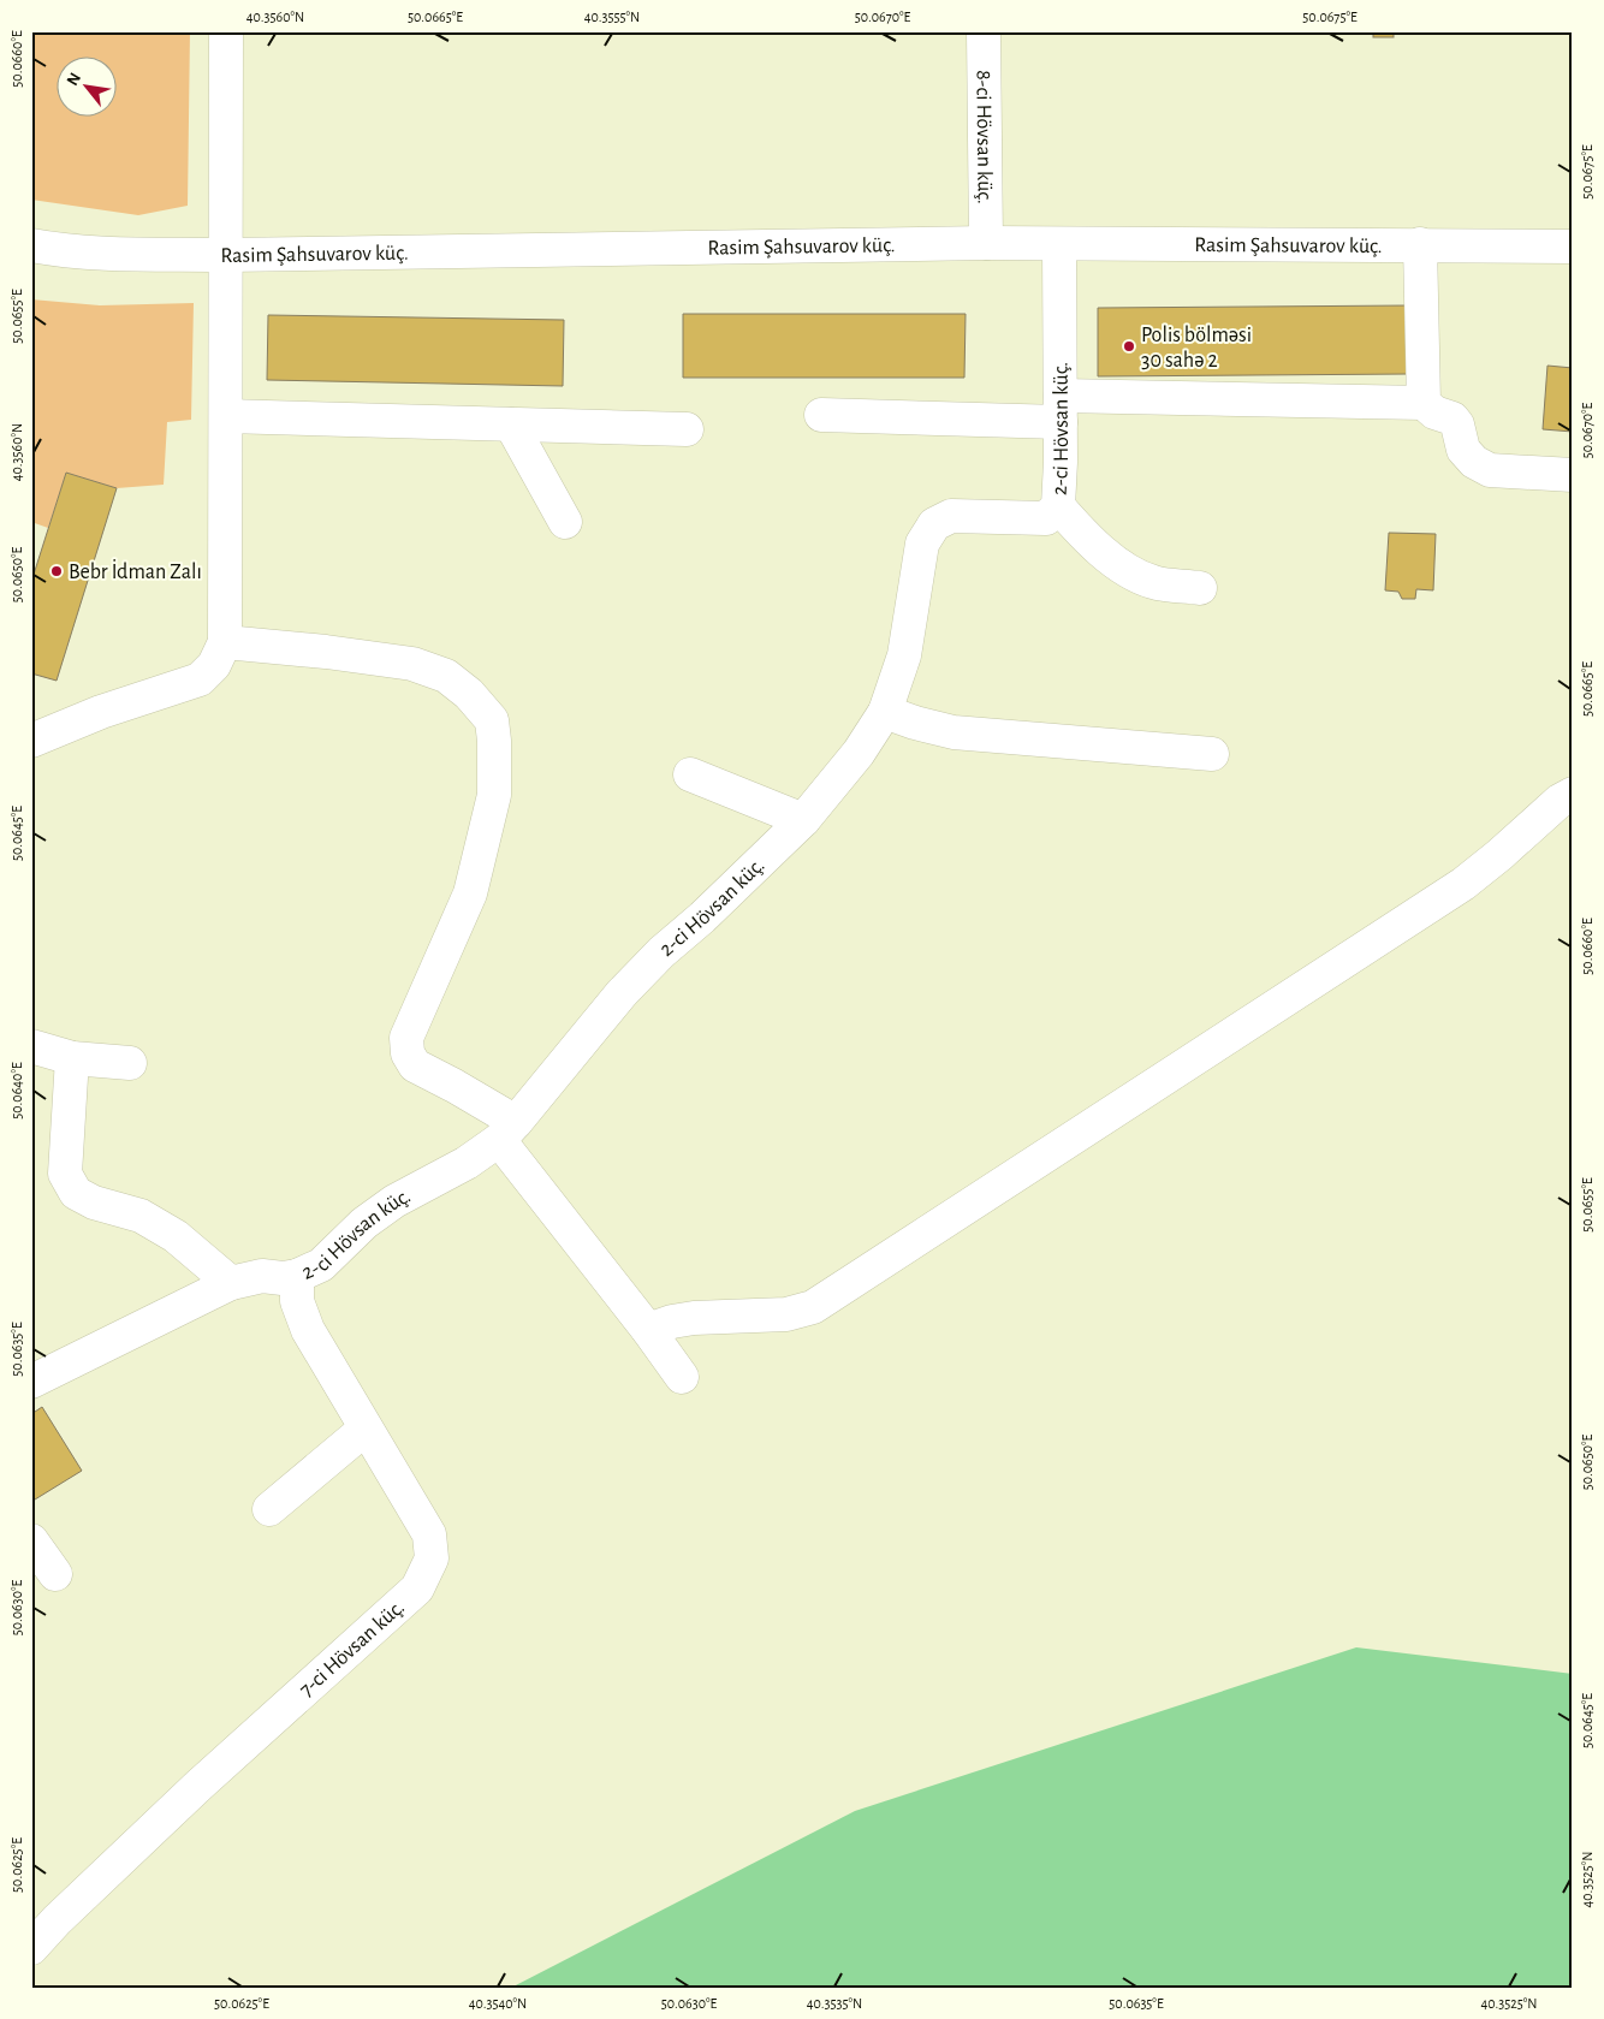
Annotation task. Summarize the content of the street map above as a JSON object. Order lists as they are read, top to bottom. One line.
{"streets":{"street":["8-ci Hövsan küç.","Rasim Şahsuvarov küç.","2-ci Hövsan küç.","7-ci Hövsan küç."]},"crossings":[["8-ci Hövsan küç.","Rasim Şahsuvarov küç."],["Rasim Şahsuvarov küç.","2-ci Hövsan küç."],["2-ci Hövsan küç.","7-ci Hövsan küç."]],"places":["Polis bölməsi 30 sahə 2","Bebr İdman Zalı"],"north":"top left","coordinates":["40.3560°N","50.0665°E","40.3555°N","50.0670°E","50.0675°E","50.0660°E","50.0655°E","50.0650°E","50.0645°E","50.0640°E","50.0635°E","50.0630°E","50.0625°E","40.3525°N","40.3540°N","40.3535°N"]}
